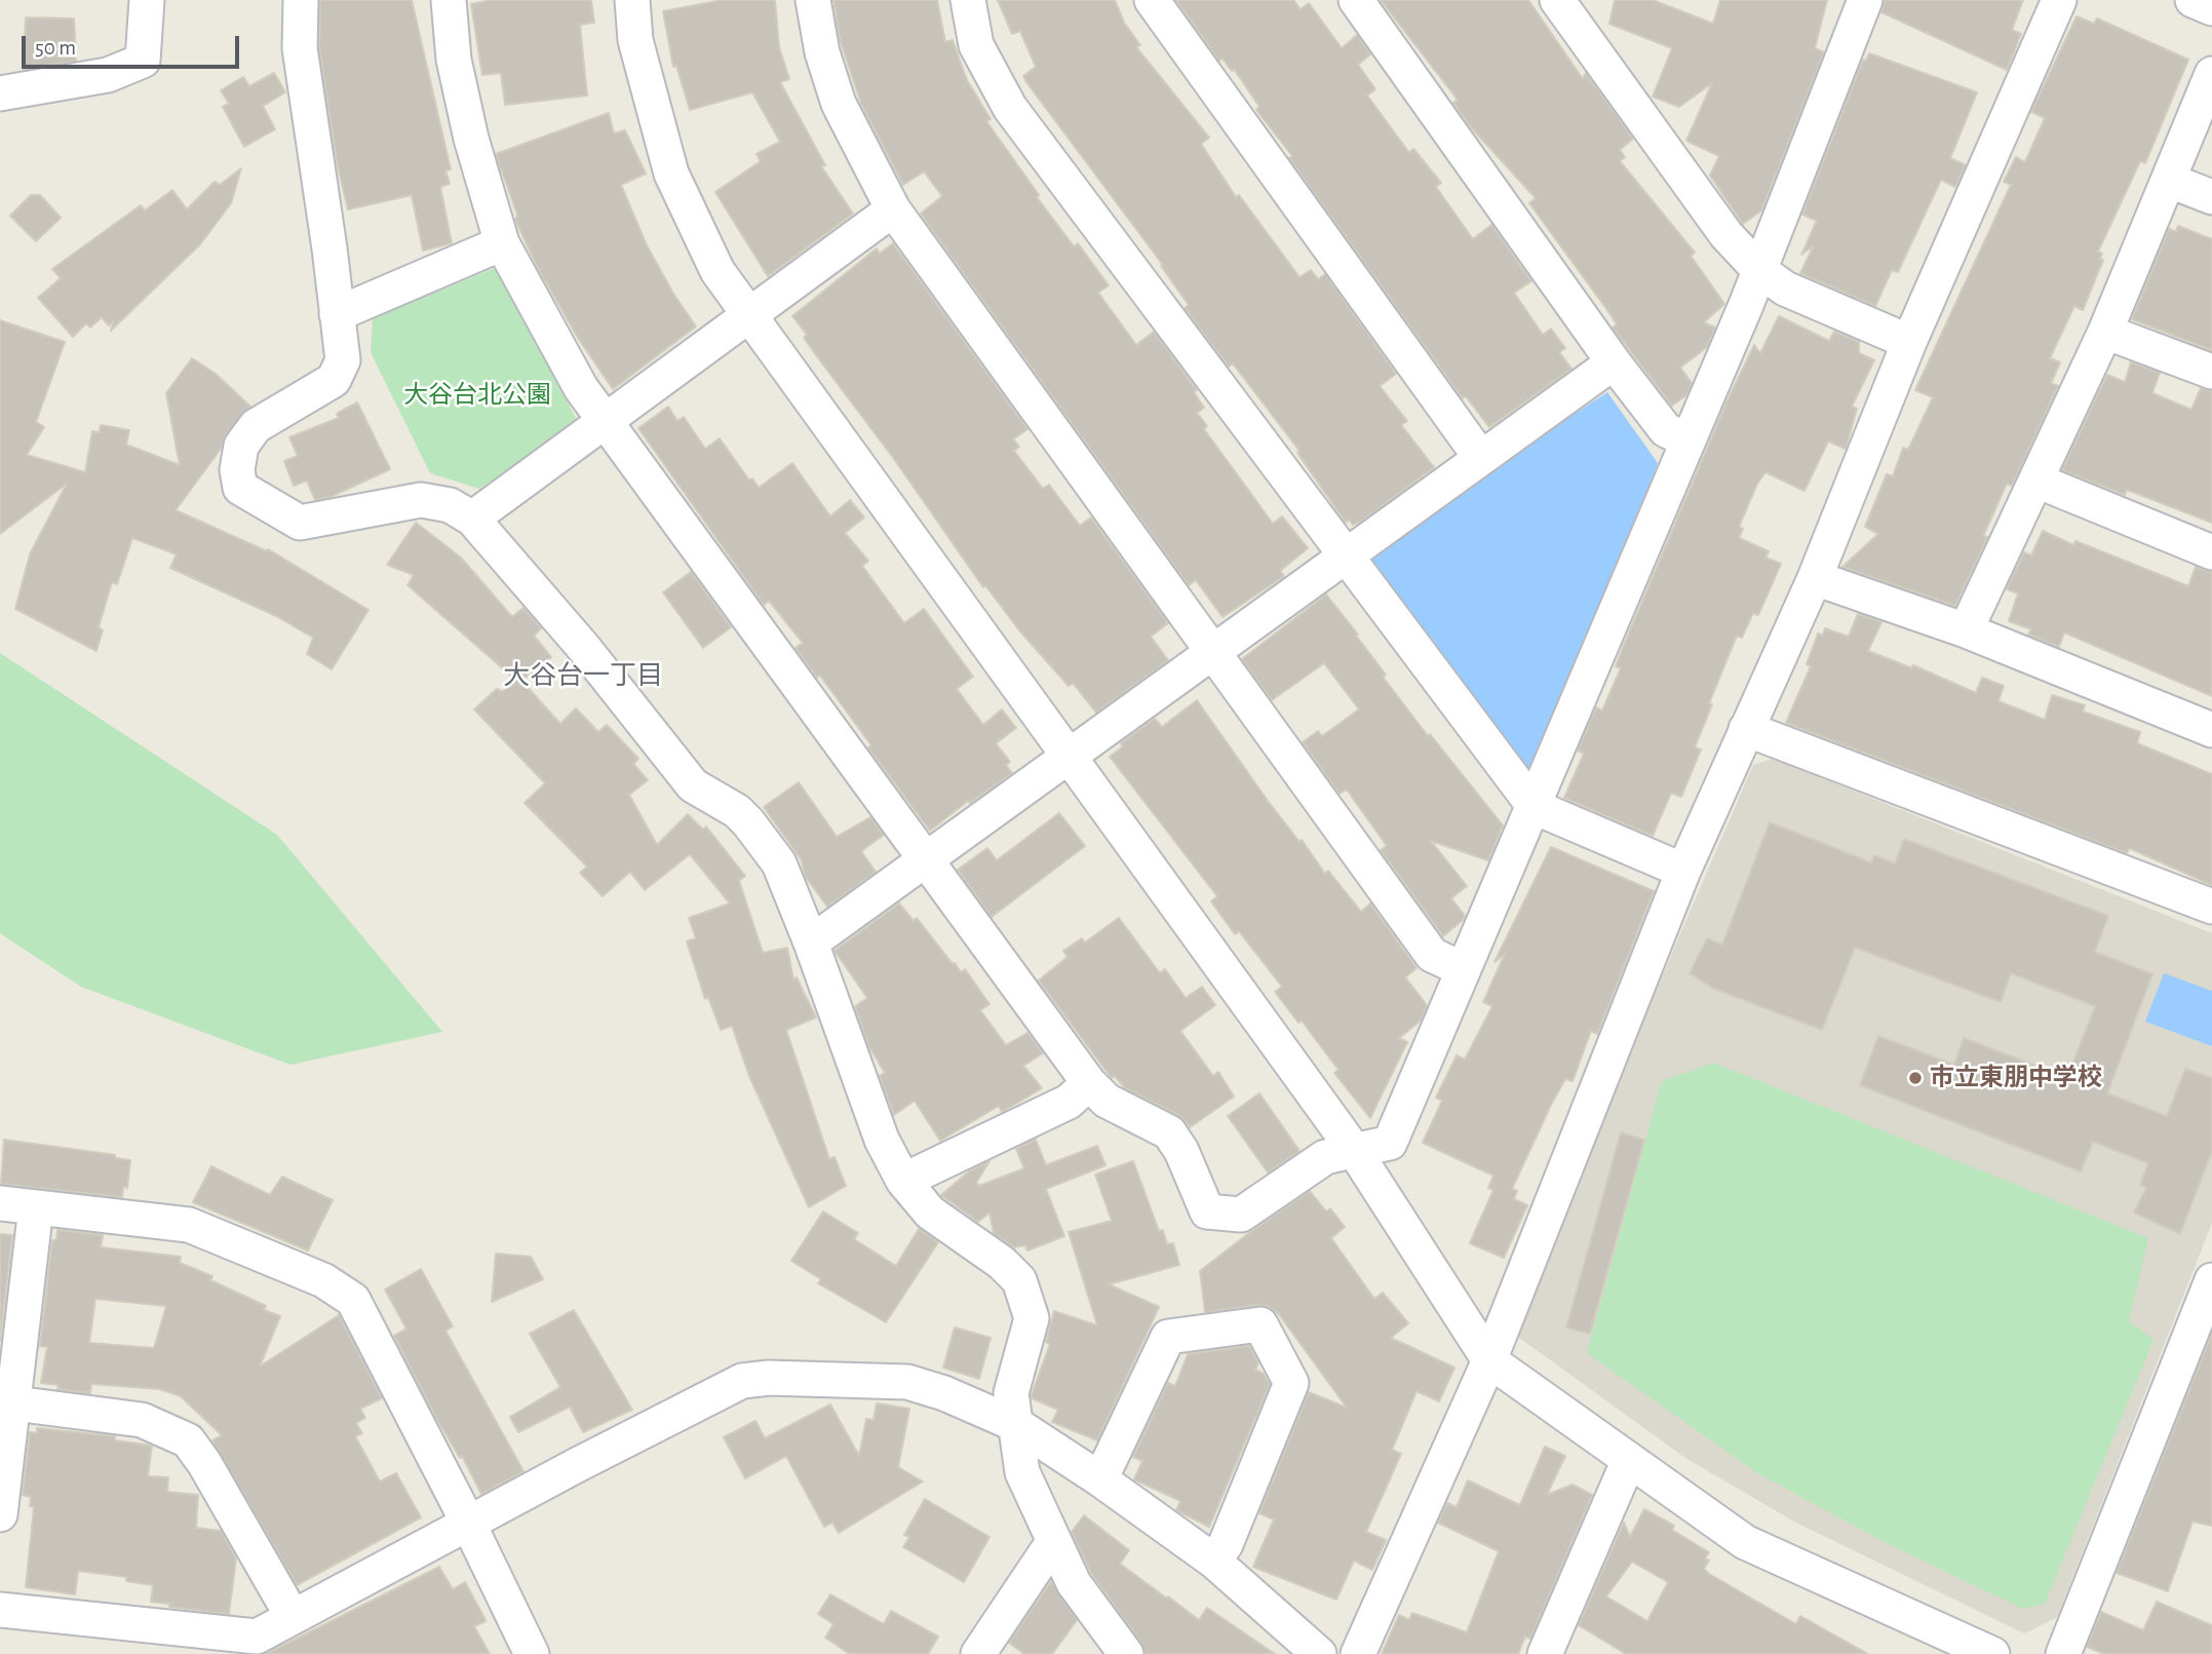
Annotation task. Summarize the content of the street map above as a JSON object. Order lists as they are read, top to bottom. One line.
{"districts":["大谷台一丁目"],"parks":["大谷台北公園"],"places":["市立東朋中学校"],"scale_bar":"50 m"}
